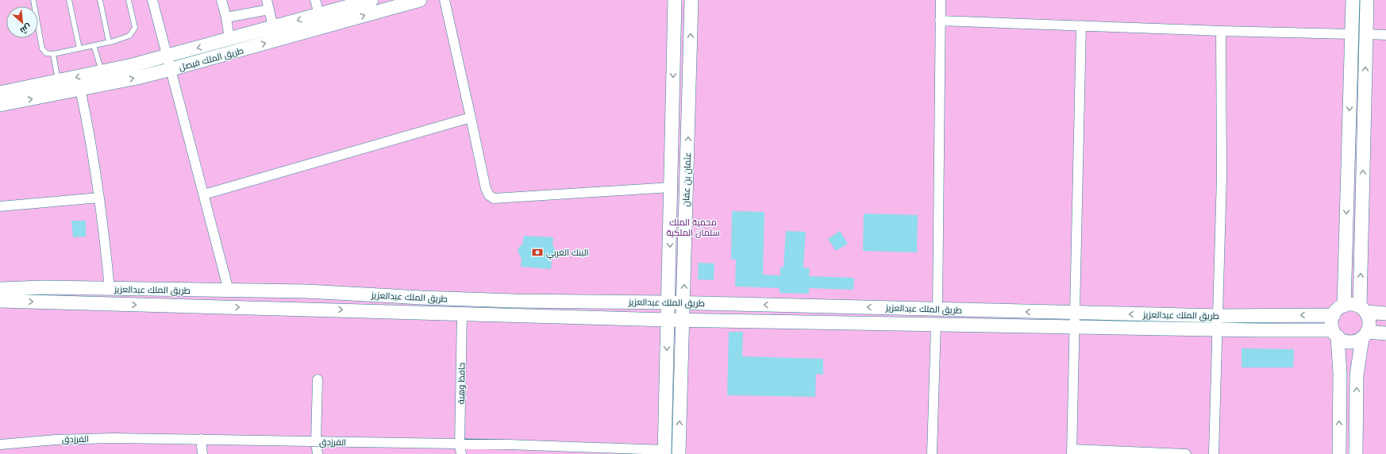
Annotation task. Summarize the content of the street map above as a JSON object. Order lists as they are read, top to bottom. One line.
{"streets":{"street":["طريق الملك فيصل","عثمان بن عفان","طريق الملك عبدالعزيز","حافظ وهبة","الفرزدق"]},"crossings":[["عثمان بن عفان","طريق الملك عبدالعزيز"],["عثمان بن عفان","الفرزدق"],["طريق الملك عبدالعزيز","حافظ وهبة"],["حافظ وهبة","الفرزدق"]],"parks":["محمية الملك سلمان الملكية"],"places":{"bank":["البنك العربي"]},"north":"bottom right"}
